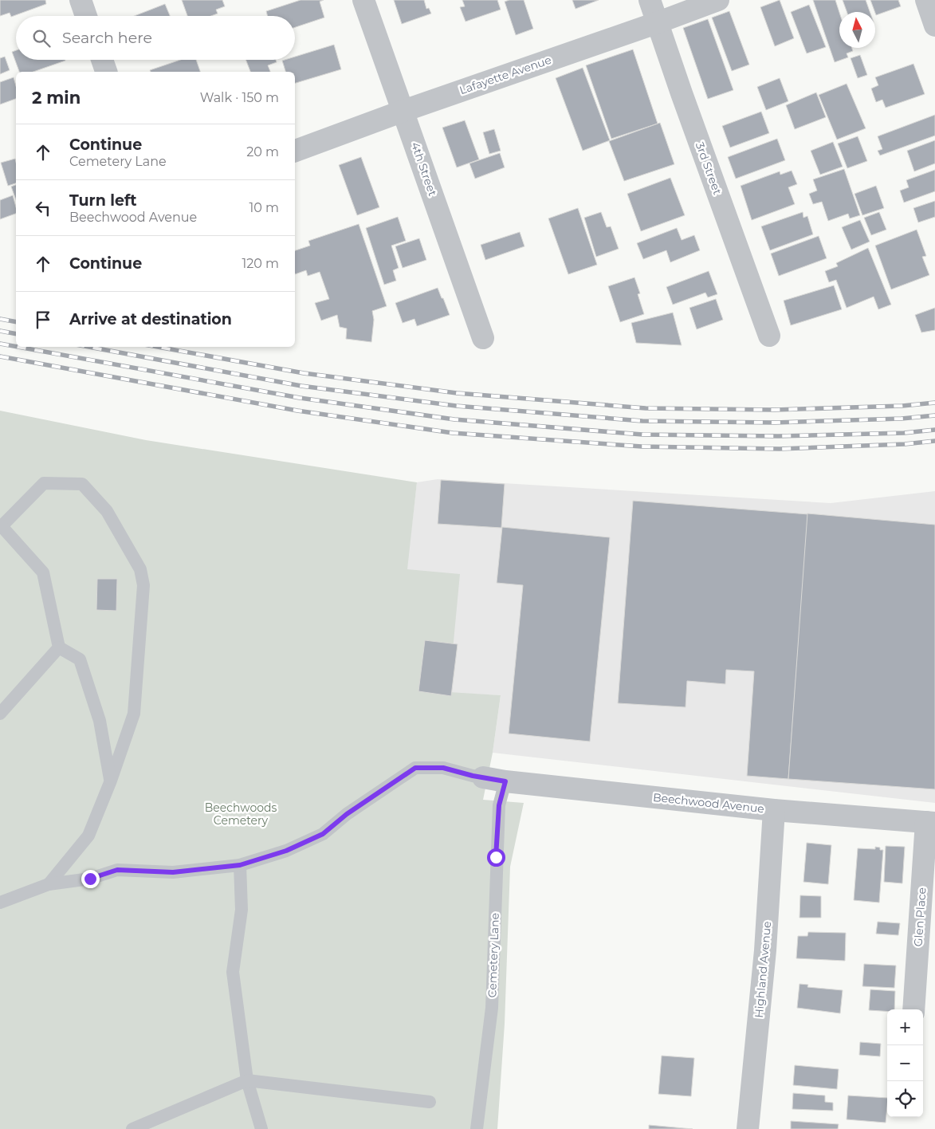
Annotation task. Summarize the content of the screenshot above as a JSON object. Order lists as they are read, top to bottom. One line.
{"streets":{"street":["Lafayette Avenue","3rd Street","4th Street","Beechwood Avenue","Glen Place","Highland Avenue"],"lane":["Cemetery Lane"]},"crossings":[["Lafayette Avenue","3rd Street"],["Lafayette Avenue","4th Street"],["Beechwood Avenue","Glen Place"],["Beechwood Avenue","Cemetery Lane"],["Beechwood Avenue","Highland Avenue"]],"parks":["Beechwoods Cemetery"],"north":"top","page":{"search":"Search here","heading":["2 min","Walk · 150 m"],"list":[["Continue","Cemetery Lane","20 m"],["Turn left","Beechwood Avenue","10 m"],["Continue","120 m"],"Arrive at destination"],"map_buttons":["+","−"]}}
